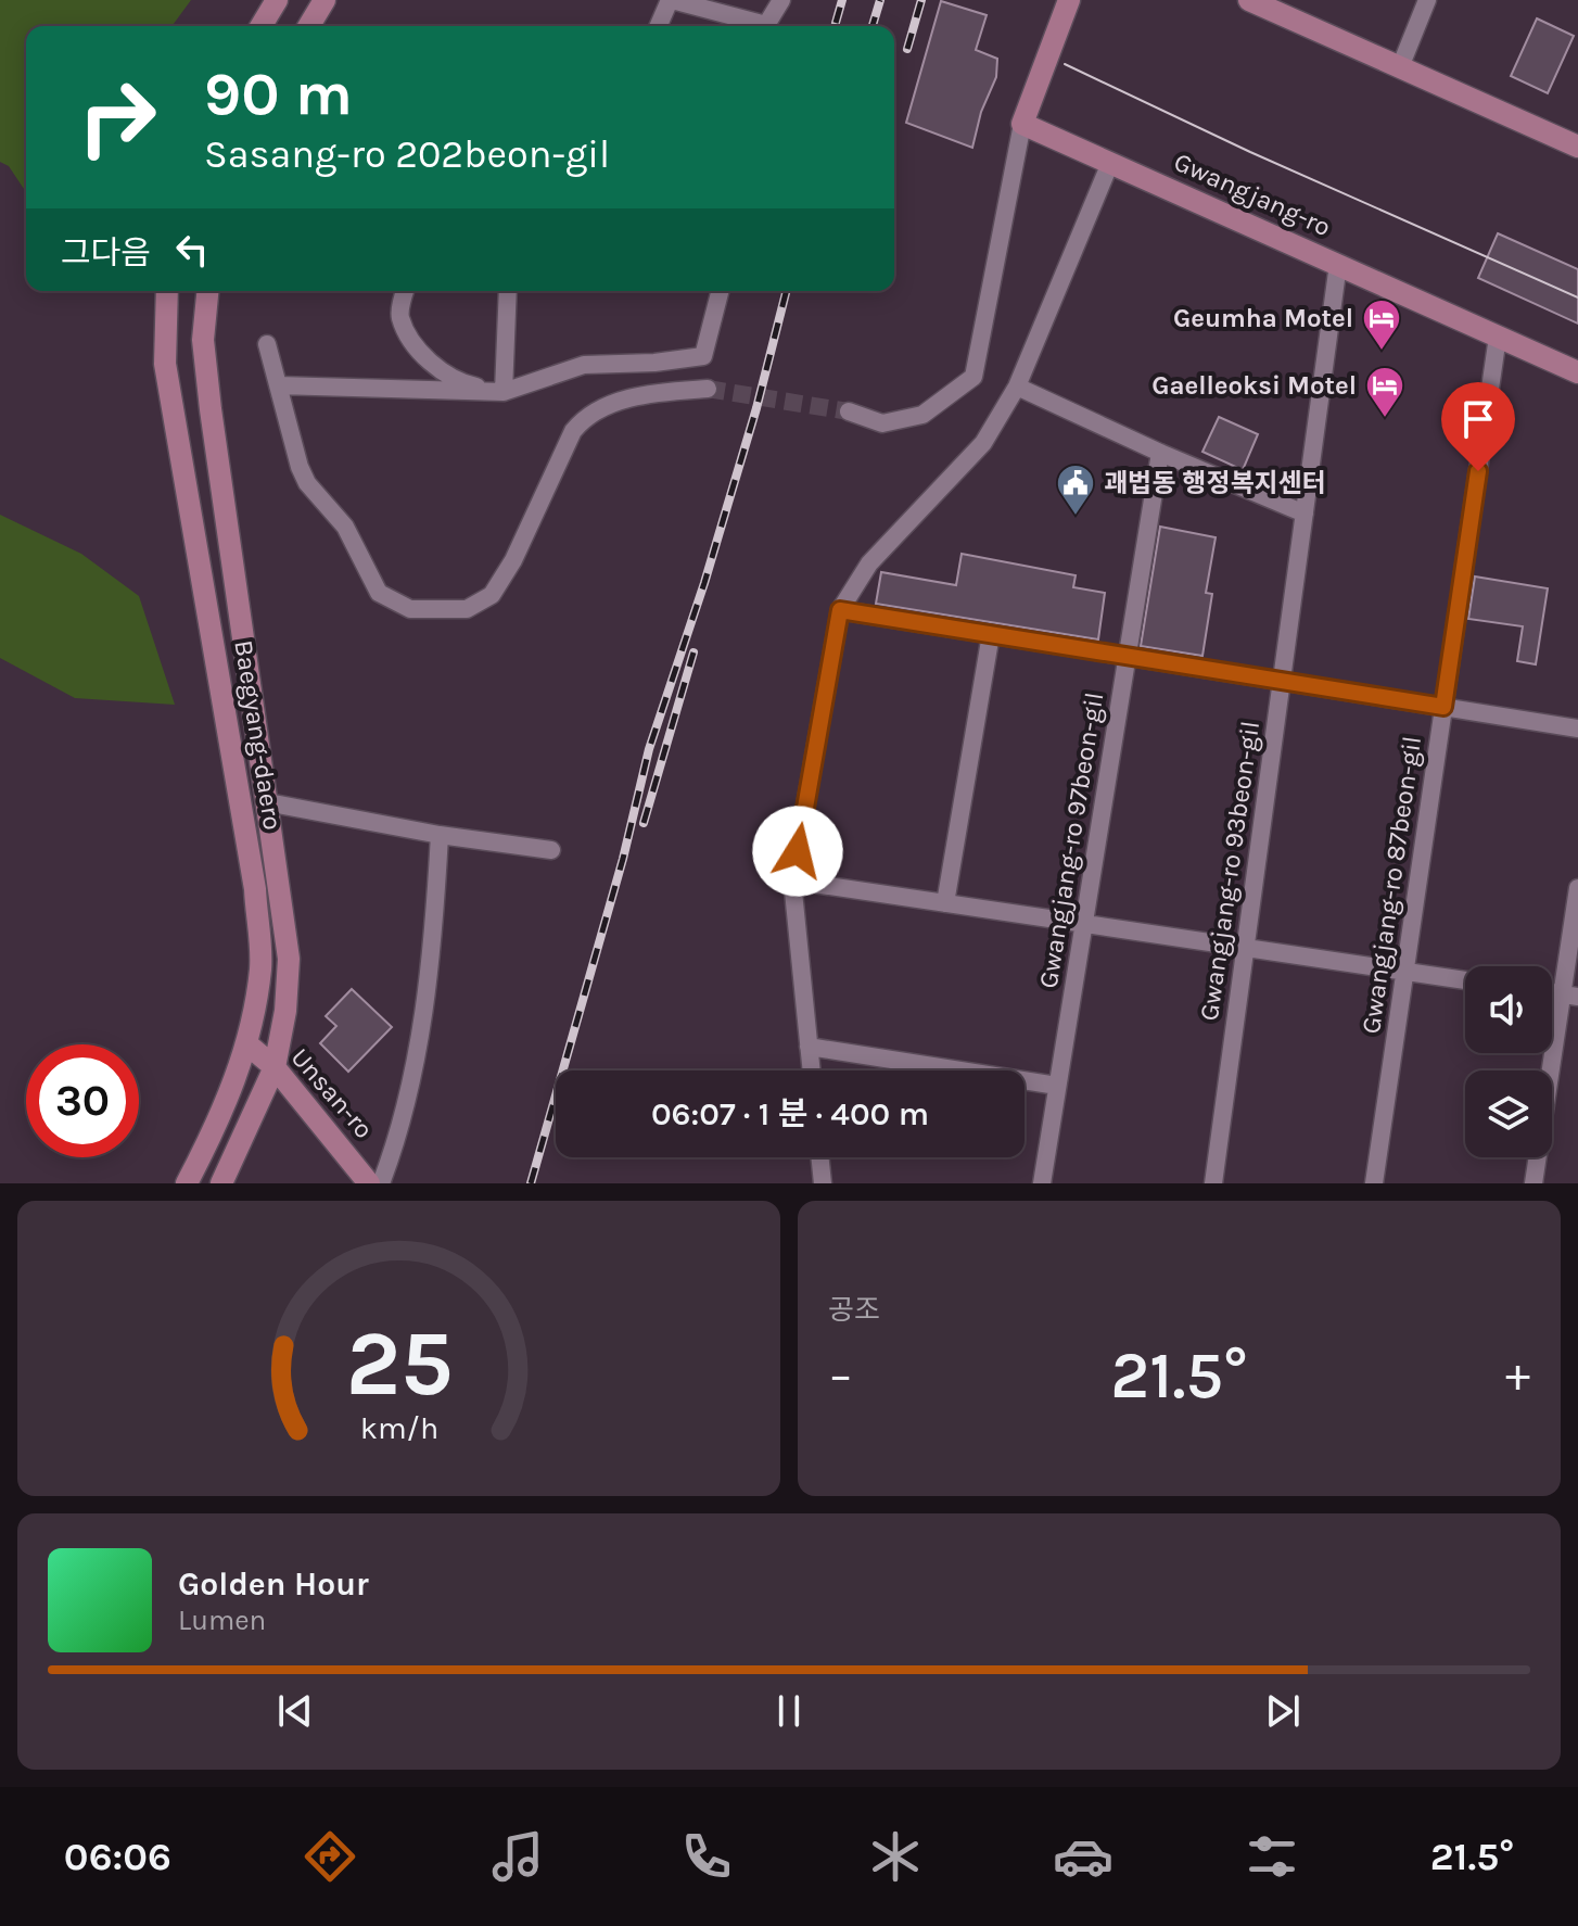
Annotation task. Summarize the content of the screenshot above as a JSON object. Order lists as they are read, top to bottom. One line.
{"streets":{"main road":["Gwangjang-ro","Baegyang-daero","Unsan-ro"],"street":["Gwangjang-ro 97beon-gil","Gwangjang-ro 93beon-gil","Gwangjang-ro 87beon-gil"]},"crossings":[["Gwangjang-ro","Gwangjang-ro 93beon-gil"],["Gwangjang-ro","Gwangjang-ro 87beon-gil"],["Baegyang-daero","Unsan-ro"]],"places":{"hotel":["Geumha Motel","Gaelleoksi Motel"],"public building":["괘법동 행정복지센터"]},"page":{"turn":["90 m","Sasang-ro 202beon-gil"],"then":"그다음","limit":"30","trip":"06:07 · 1 분 · 400 m","tile":"공조","heat":["−","21.5°","+"],"song":["Golden Hour","Lumen"],"tabs":["06:06","21.5°"],"gauge":["25","km/h"]}}
